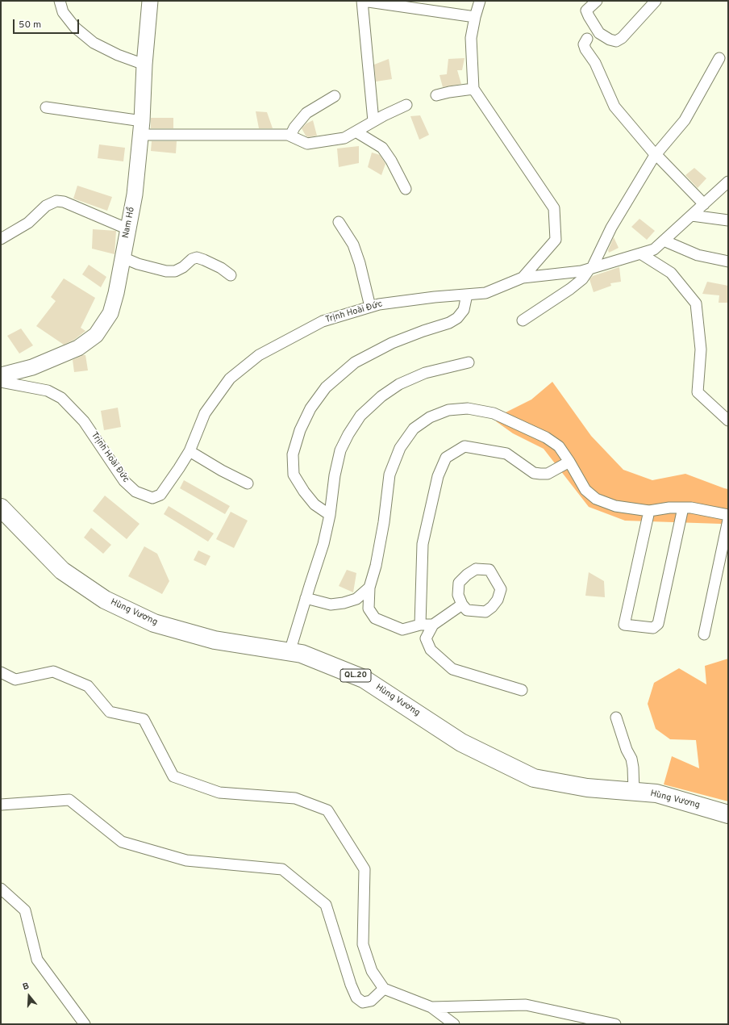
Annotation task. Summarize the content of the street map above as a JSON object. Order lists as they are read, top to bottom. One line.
{"streets":{"highway":["Hùng Vương","QL.20"],"street":["Nam Hồ","Trịnh Hoài Đức"]},"scale_bar":"50 m","north":"top"}
